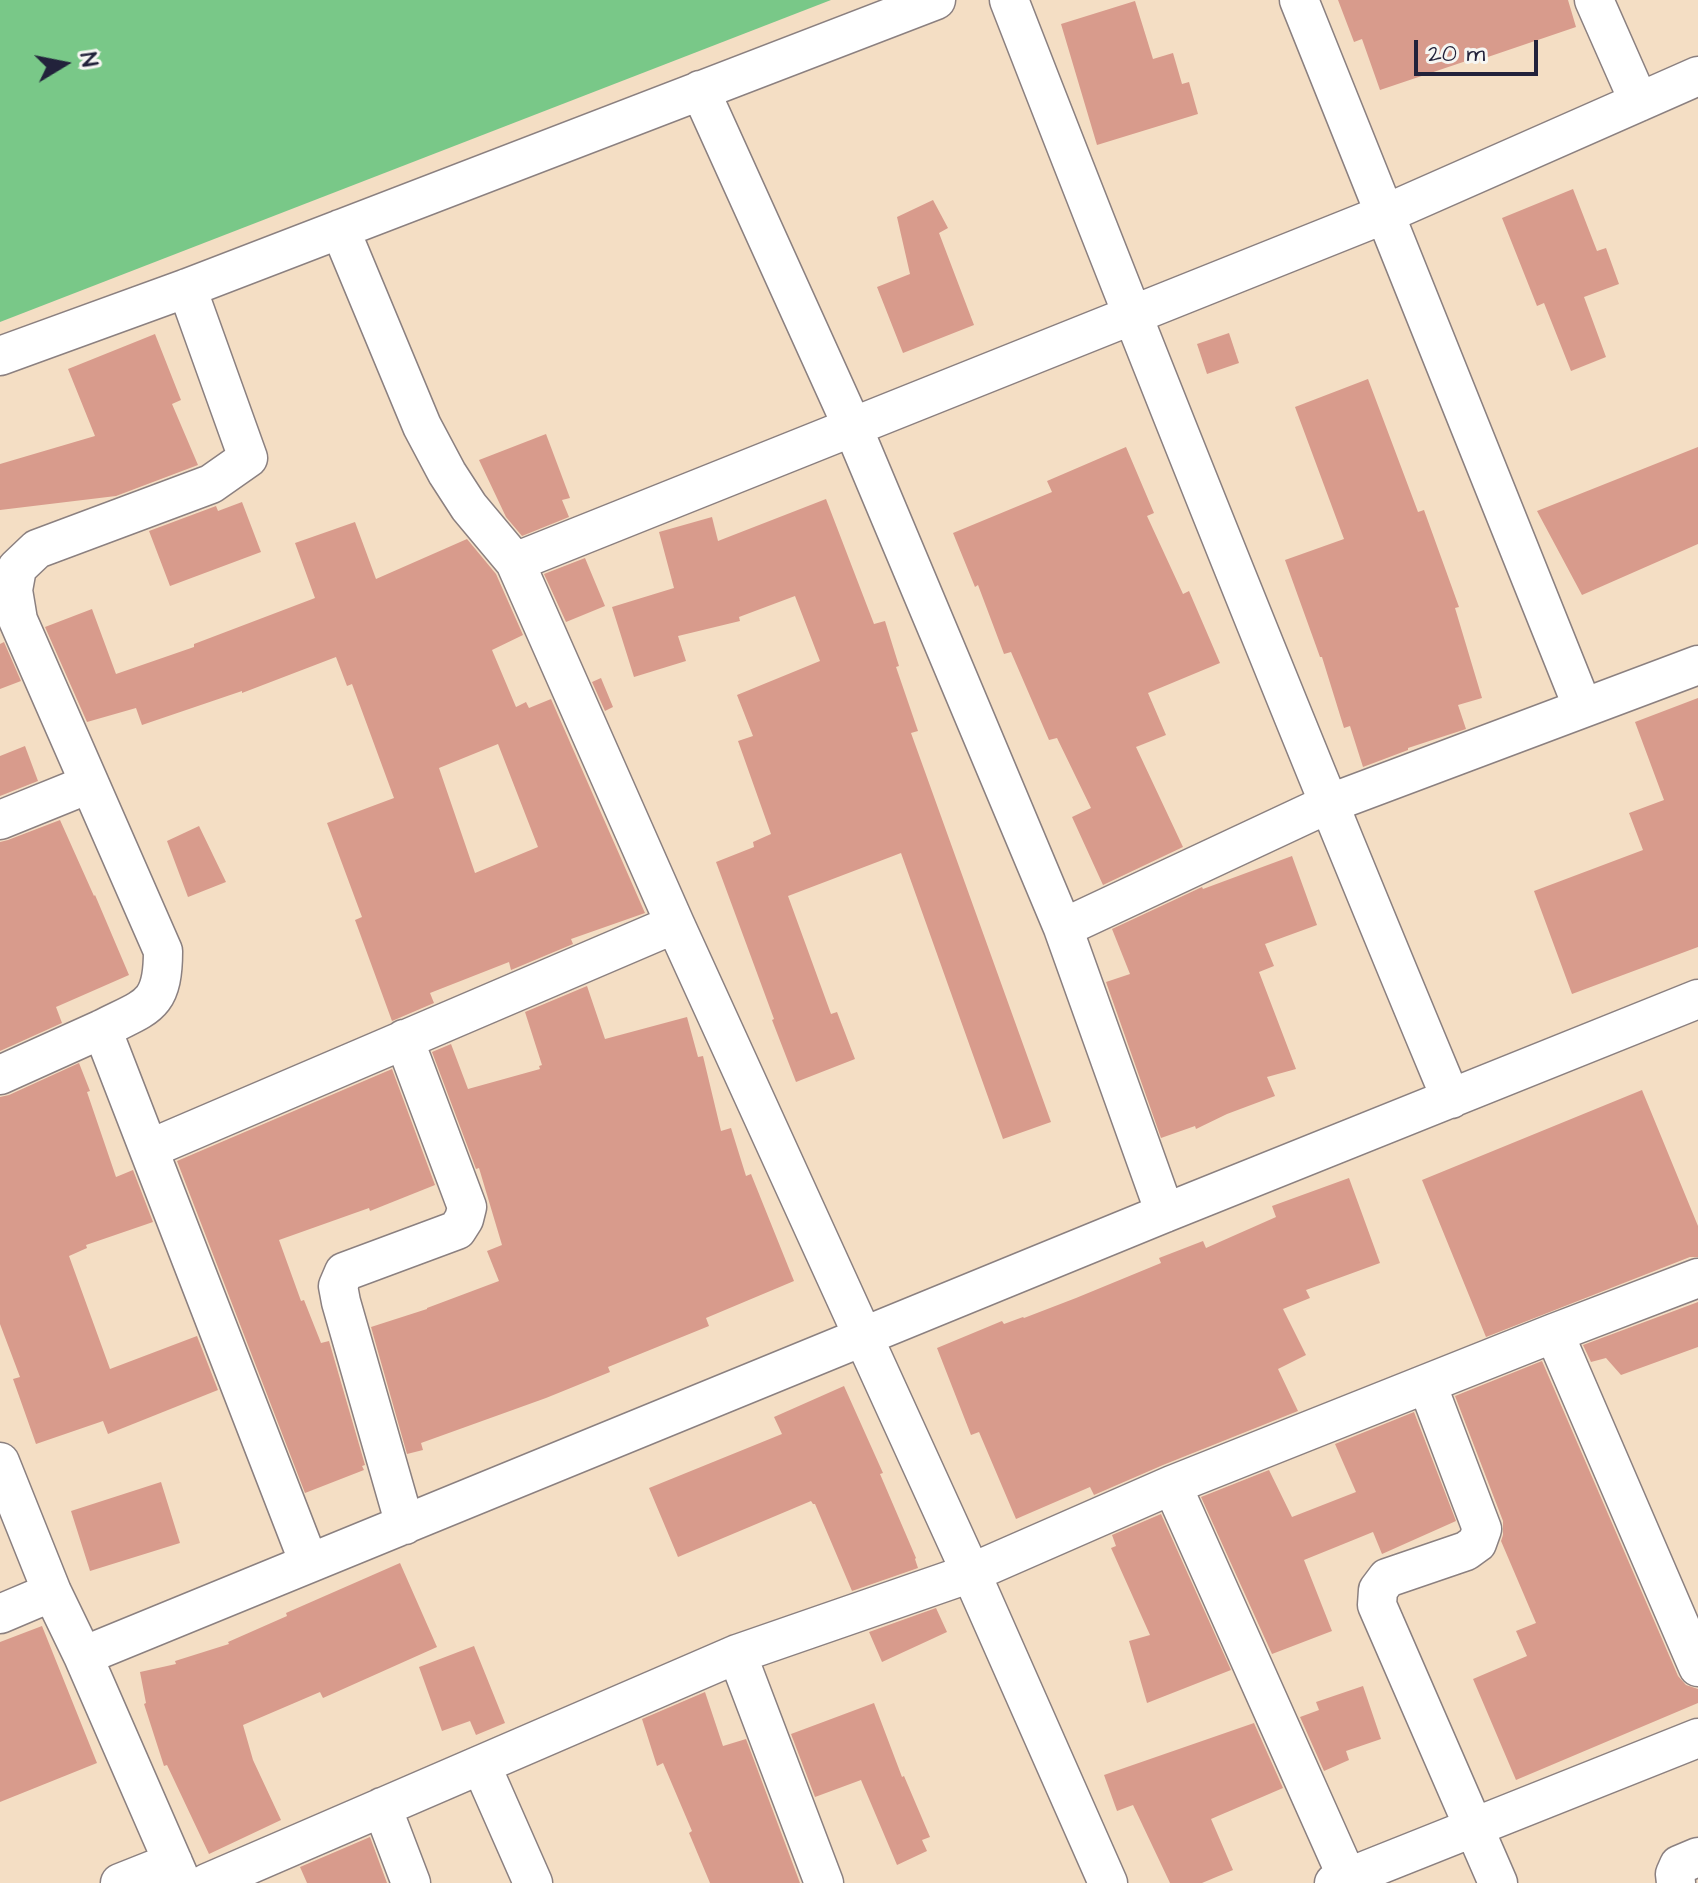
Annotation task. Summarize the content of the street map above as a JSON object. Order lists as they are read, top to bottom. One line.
{"scale_bar":"20 m","north":"right"}
